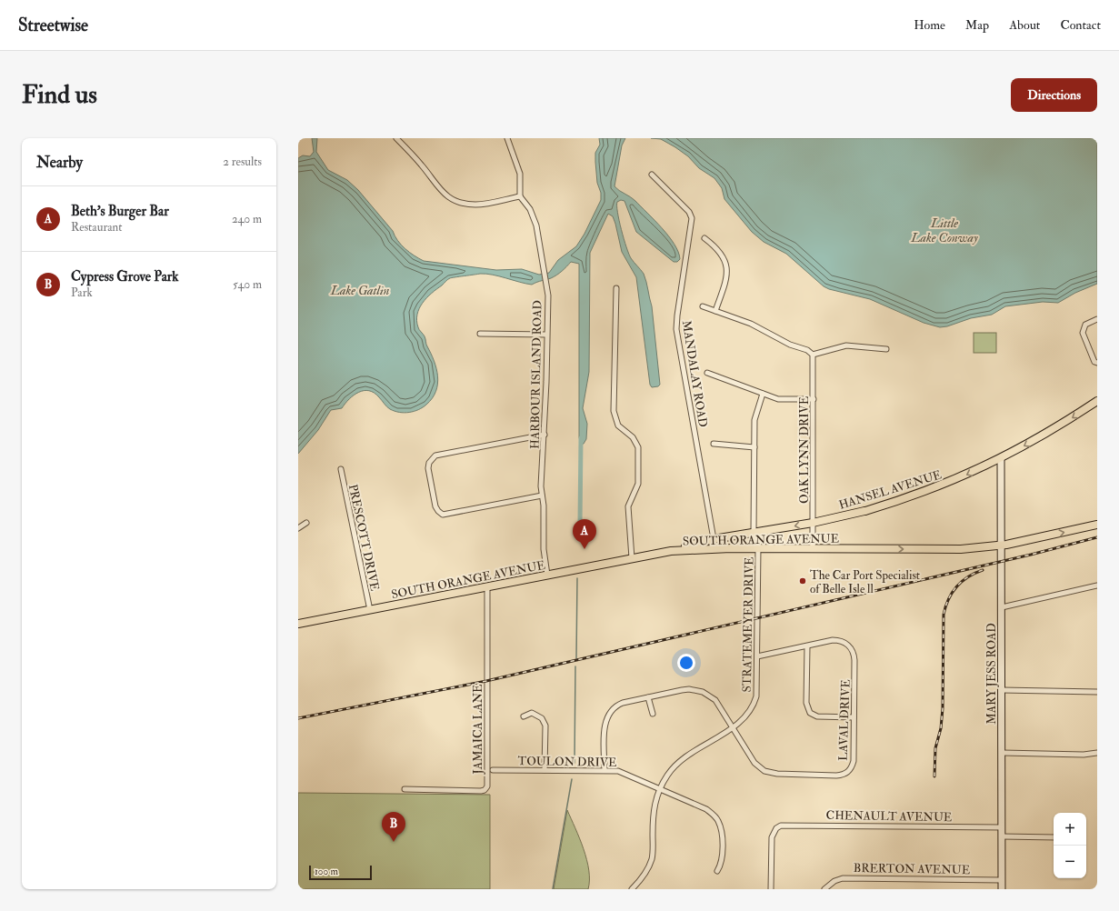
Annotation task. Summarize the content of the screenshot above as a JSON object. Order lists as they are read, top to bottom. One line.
{"streets":{"main road":["HANSEL AVENUE","SOUTH ORANGE AVENUE"],"street":["MANDALAY ROAD","HARBOUR ISLAND ROAD","OAK LYNN DRIVE","PRESCOTT DRIVE","STRATEMEYER DRIVE","MARY JESS ROAD","LAVAL DRIVE","JAMAICA LANE","TOULON DRIVE","CHENAULT AVENUE","BRERTON AVENUE"]},"crossings":[["MANDALAY ROAD","HANSEL AVENUE"],["MANDALAY ROAD","SOUTH ORANGE AVENUE"],["HARBOUR ISLAND ROAD","SOUTH ORANGE AVENUE"],["OAK LYNN DRIVE","HANSEL AVENUE"],["OAK LYNN DRIVE","SOUTH ORANGE AVENUE"],["HANSEL AVENUE","SOUTH ORANGE AVENUE"],["HANSEL AVENUE","STRATEMEYER DRIVE"],["HANSEL AVENUE","MARY JESS ROAD"],["PRESCOTT DRIVE","SOUTH ORANGE AVENUE"],["SOUTH ORANGE AVENUE","STRATEMEYER DRIVE"],["SOUTH ORANGE AVENUE","MARY JESS ROAD"],["SOUTH ORANGE AVENUE","JAMAICA LANE"],["STRATEMEYER DRIVE","LAVAL DRIVE"],["STRATEMEYER DRIVE","TOULON DRIVE"],["MARY JESS ROAD","CHENAULT AVENUE"],["MARY JESS ROAD","BRERTON AVENUE"],["LAVAL DRIVE","TOULON DRIVE"]],"one_way":["HANSEL AVENUE","SOUTH ORANGE AVENUE"],"water":["Little Lake Conway","Lake Gatlin"],"places":["The Car Port Specialist of Belle Isle ll"],"scale_bar":"100 m","page":{"header":"Streetwise","nav":["Home","Map","About","Contact"],"buttons":"Directions","title":"Find us","heading":["Nearby","2 results"],"list":[{"mark":"A","name":"Beth's Burger Bar","note":"Restaurant","value":"240 m"},{"mark":"B","name":"Cypress Grove Park","note":"Park","value":"540 m"}],"pins":["A","B"],"map_buttons":["+","−"],"scale":"100 m"}}
